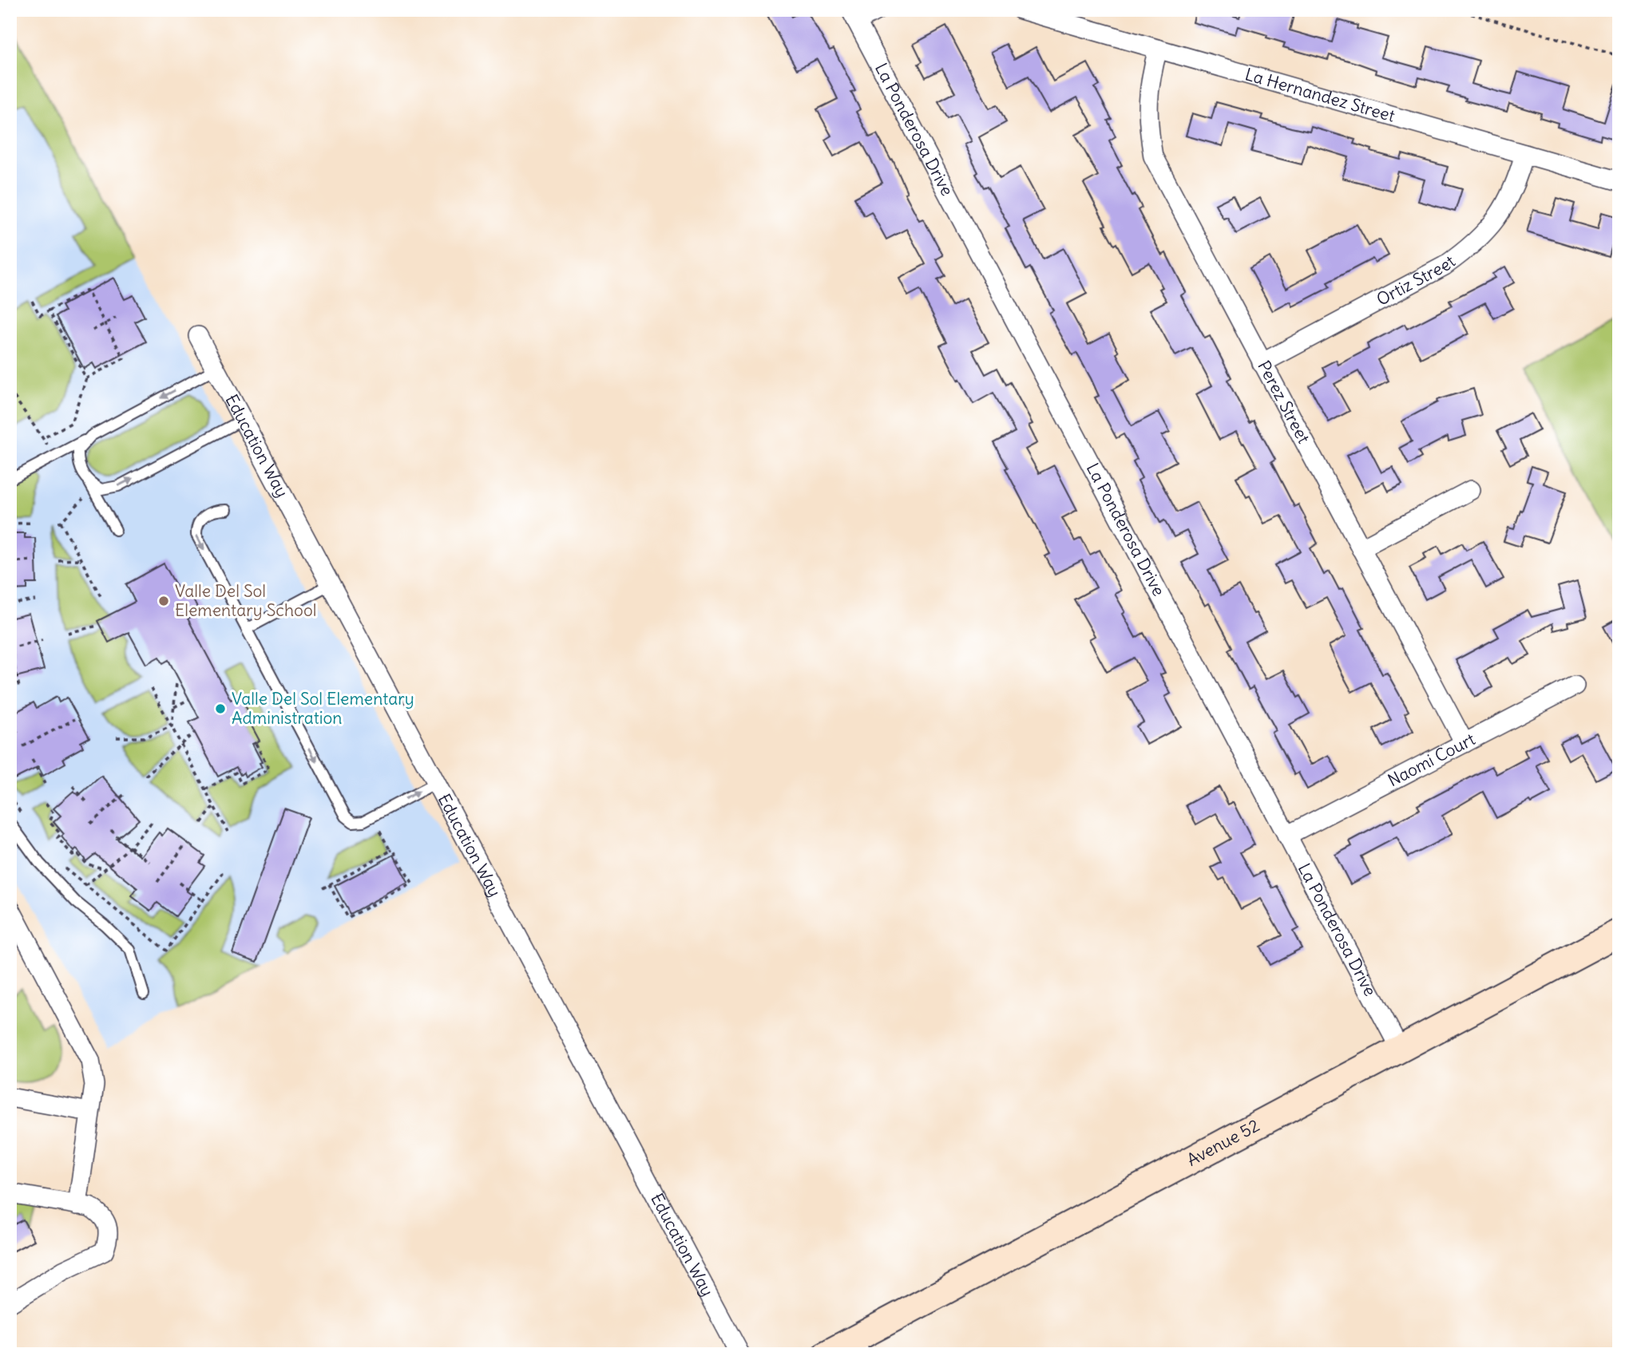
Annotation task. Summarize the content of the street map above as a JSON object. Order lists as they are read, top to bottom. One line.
{"streets":{"main road":["Avenue 52"],"street":["La Hernandez Street","La Ponderosa Drive","Ortiz Street","Perez Street","Education Way","Naomi Court"]},"crossings":[["La Hernandez Street","Ortiz Street"],["La Hernandez Street","Perez Street"],["La Ponderosa Drive","Naomi Court"],["La Ponderosa Drive","Avenue 52"],["Ortiz Street","Perez Street"],["Perez Street","Naomi Court"]],"places":["Valle Del Sol Elementary School","Valle Del Sol Elementary Administration"]}
